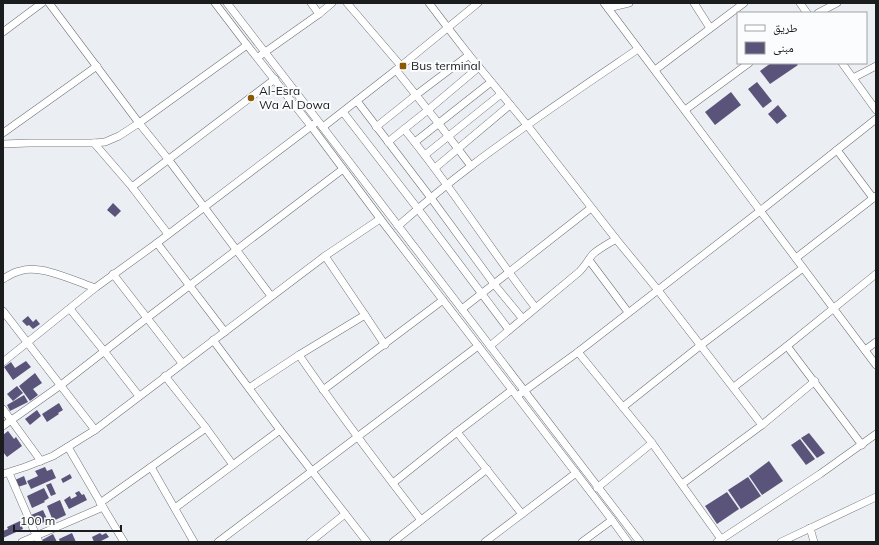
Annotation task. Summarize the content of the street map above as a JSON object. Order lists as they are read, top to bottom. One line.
{"places":{"transit":["Bus terminal"],"other":["Al-Esra Wa Al Dowa"]},"legend":["طريق","مبنى"],"scale_bar":"100 m"}
